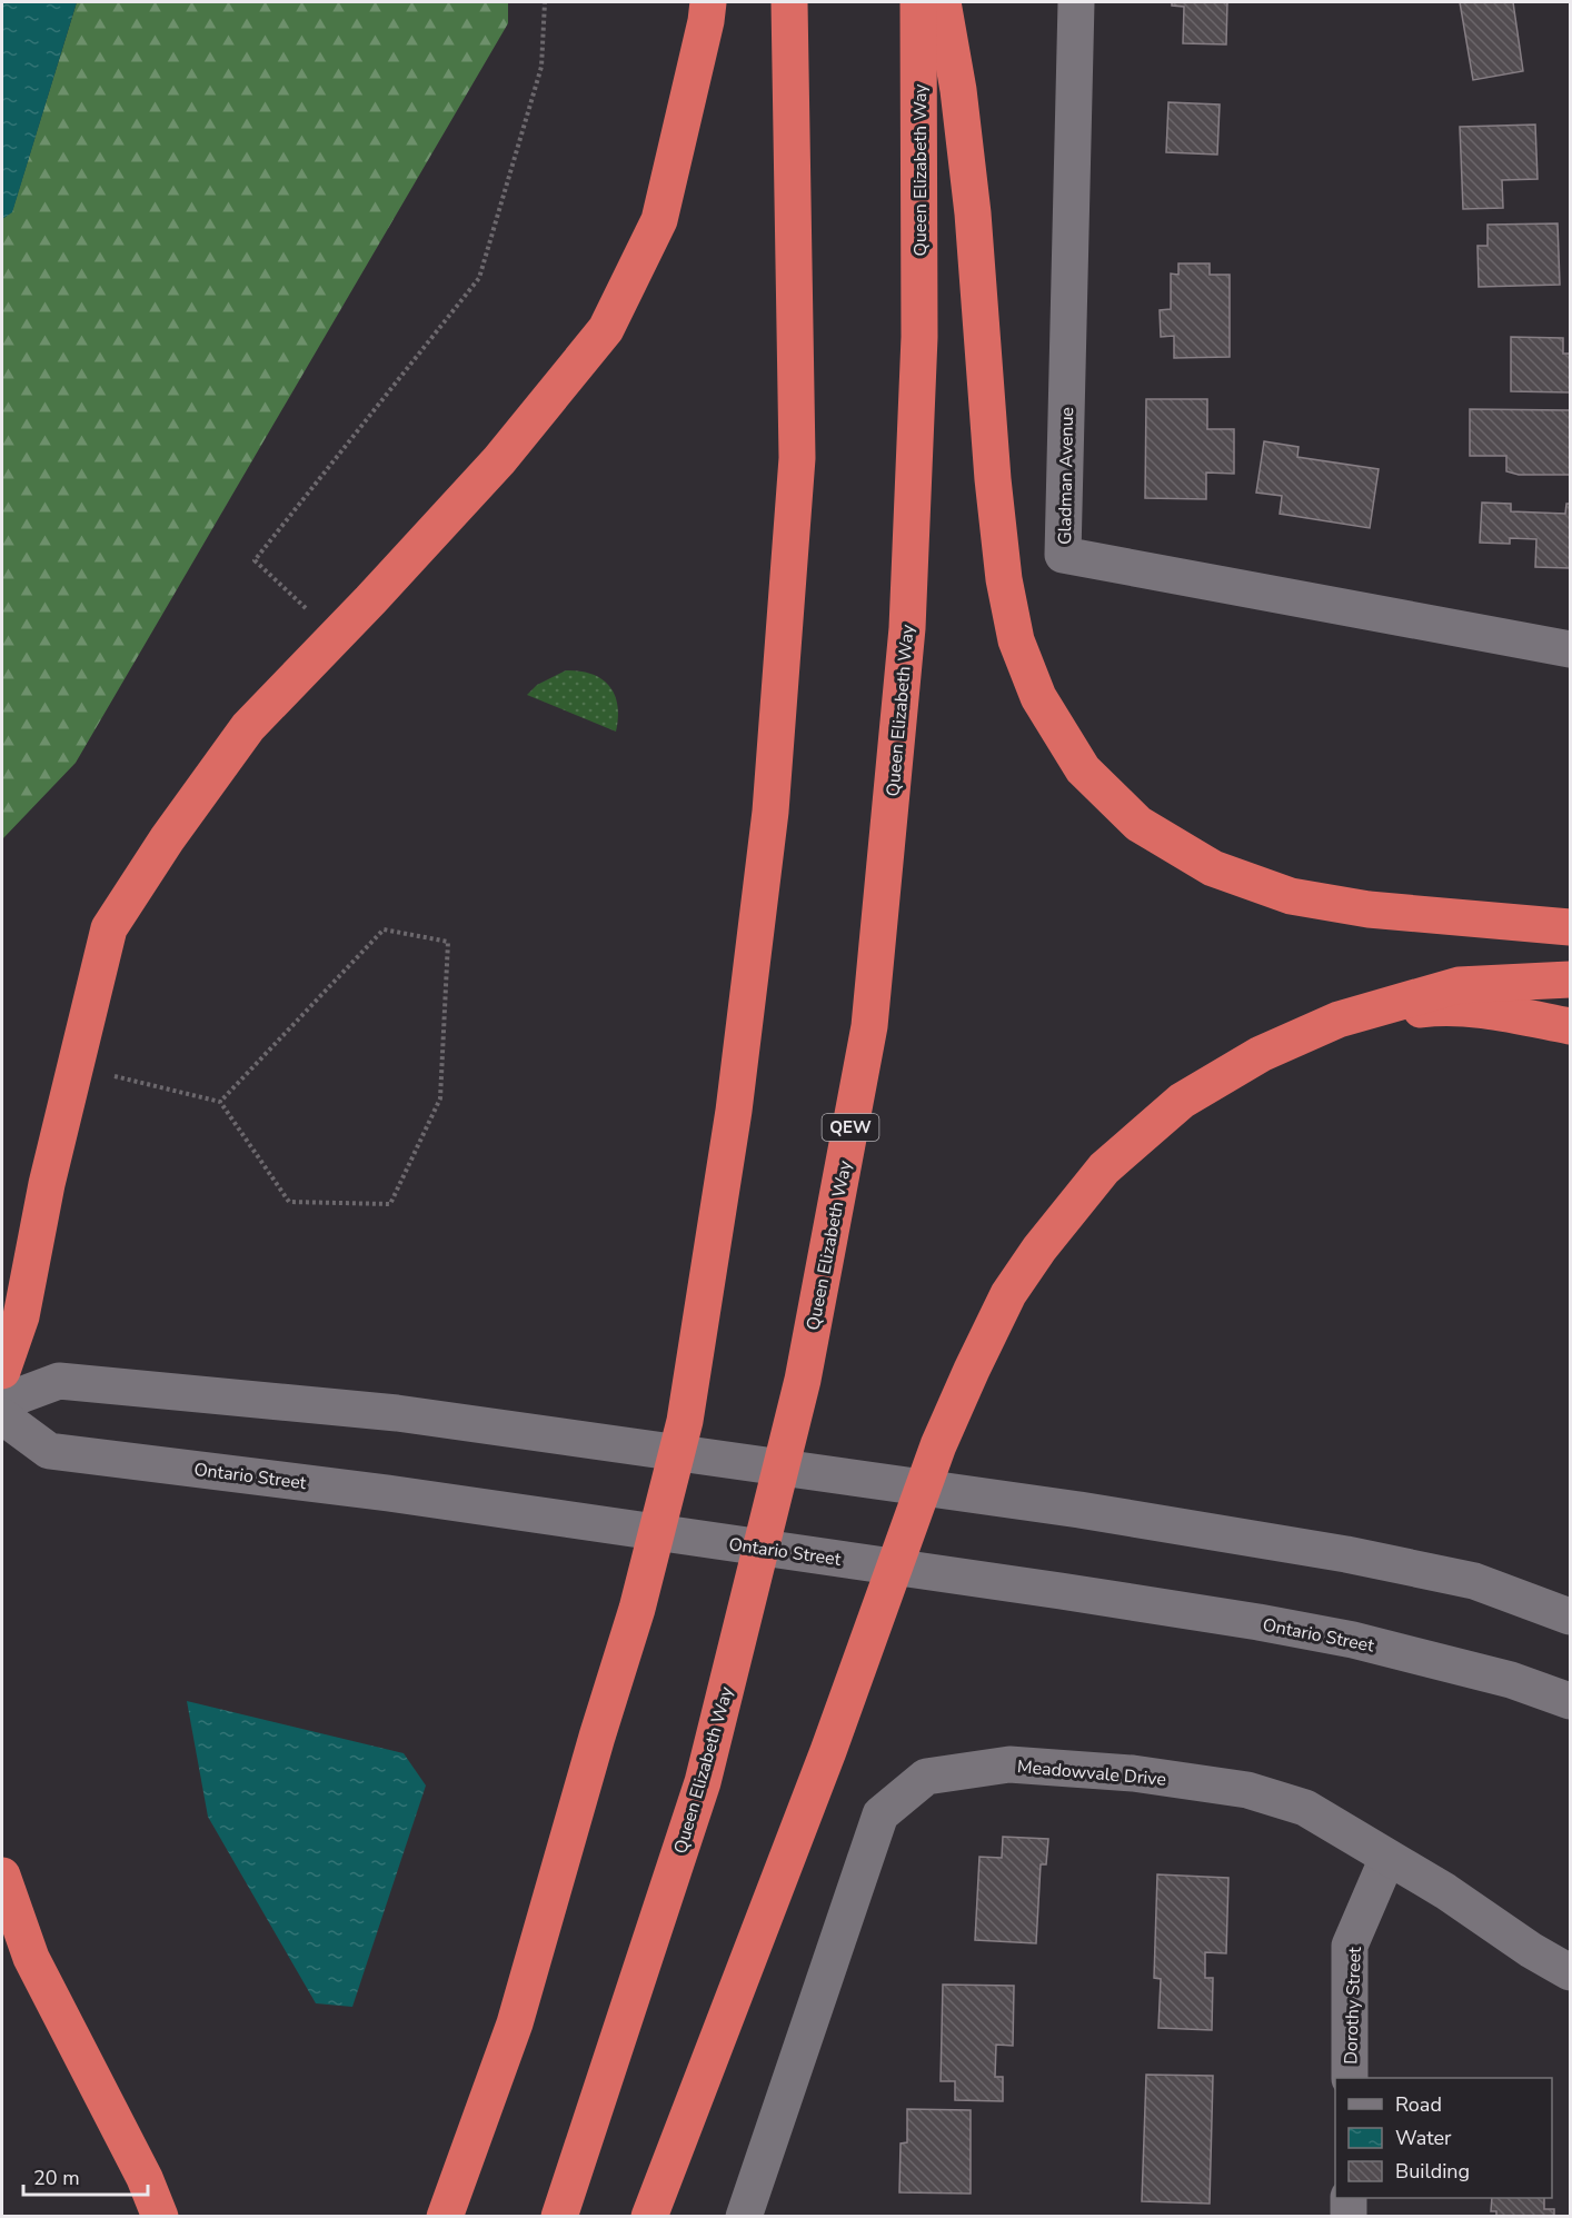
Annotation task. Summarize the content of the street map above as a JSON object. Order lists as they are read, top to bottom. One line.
{"streets":{"highway":["Queen Elizabeth Way","QEW"],"main road":["Gladman Avenue","Ontario Street","Meadowvale Drive","Dorothy Street"]},"crossings":[["Meadowvale Drive","Dorothy Street"]],"legend":["Road","Water","Building"],"scale_bar":"20 m"}
